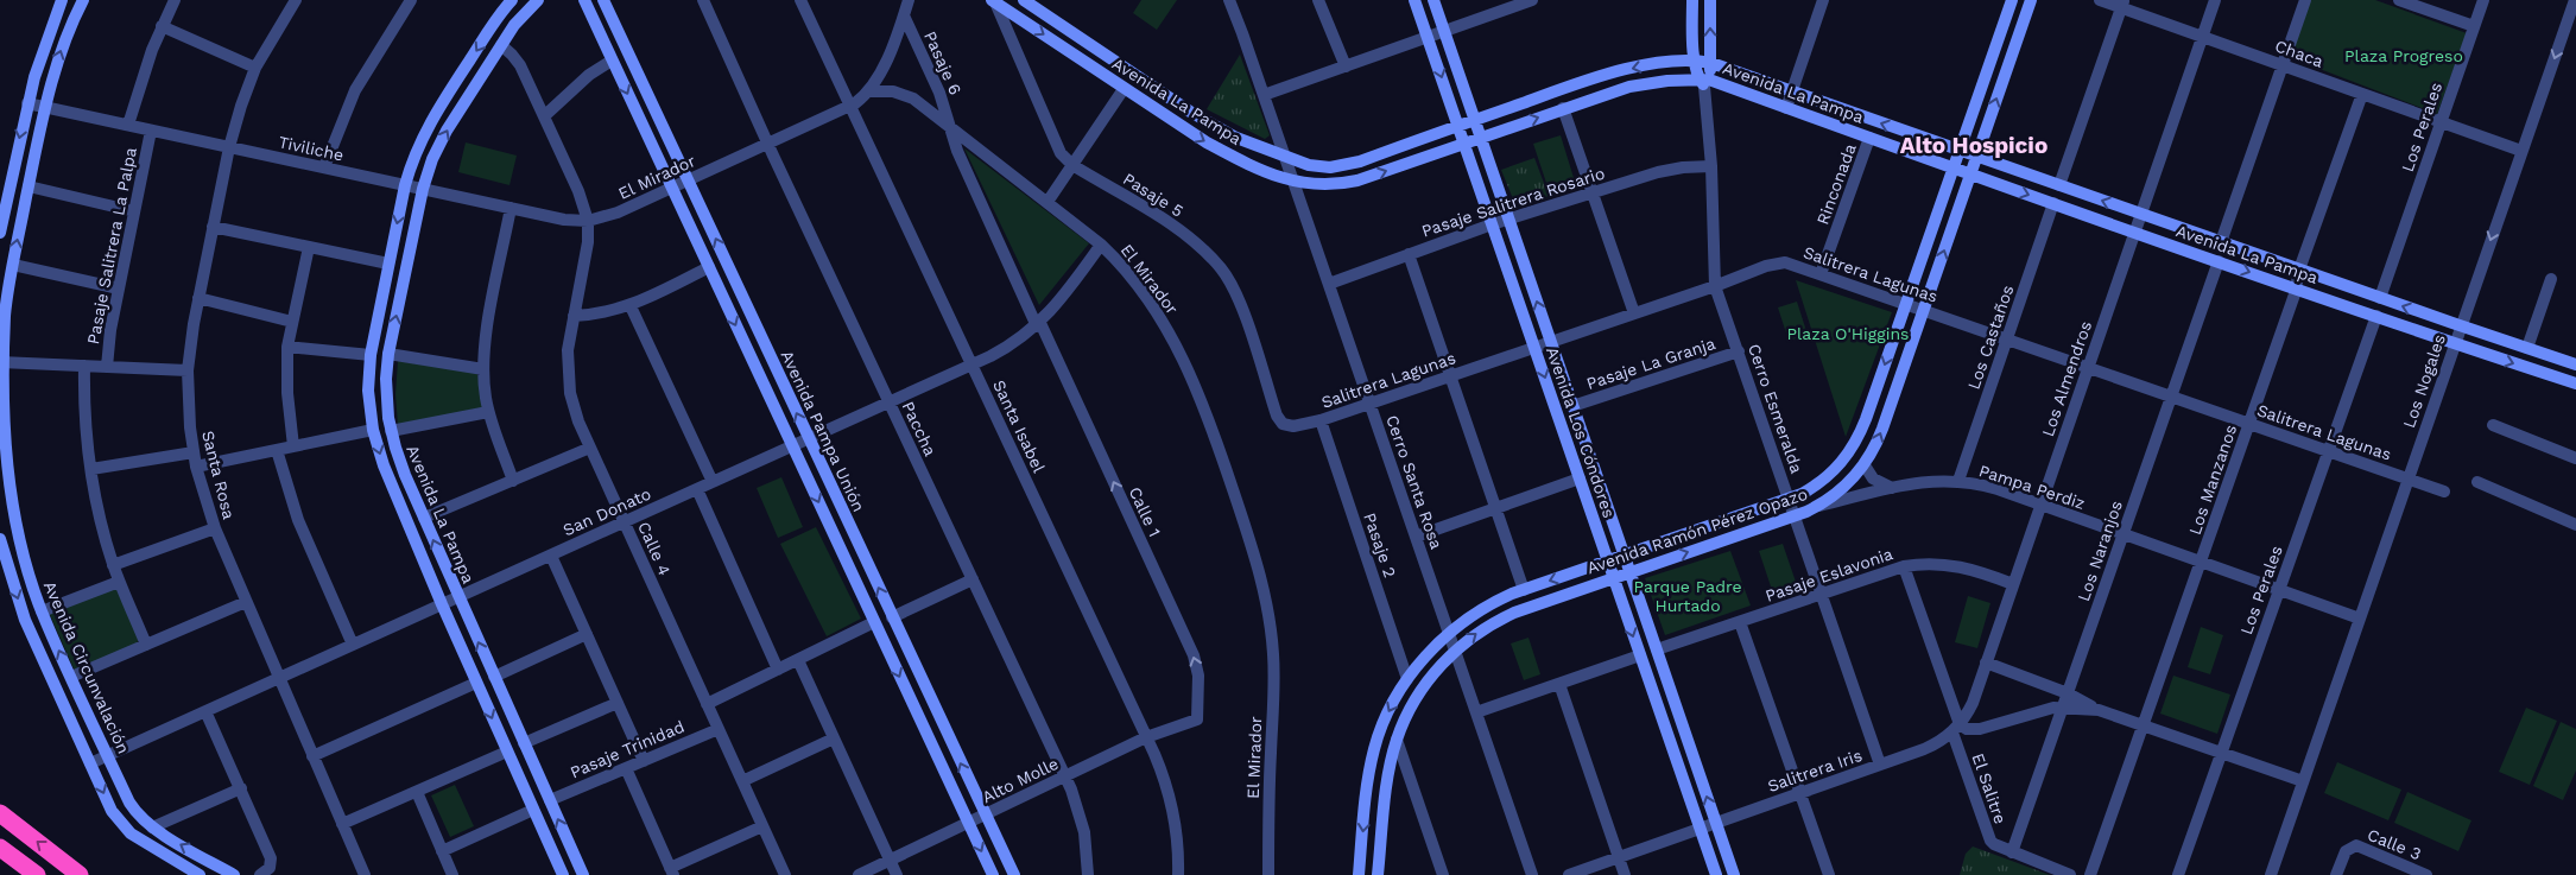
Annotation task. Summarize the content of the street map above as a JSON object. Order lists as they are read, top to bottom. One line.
{"streets":{"street":["Chaca","Pasaje 6","Avenida La Pampa","Los Perales","Tiviliche","El Mirador","Rinconada","Pasaje 5","Pasaje Salitrera Rosario","Pasaje Salitrera La Palpa","Salitrera Lagunas","Los Castaños","Pasaje La Granja","Los Almendros","Los Nogales","Cerro Esmeralda","Santa Isabel","Paccha","Avenida Pampa Unión","Avenida Los Cóndores","Santa Rosa","Los Manzanos","Cerro Santa Rosa","Pampa Perdiz","San Donato","Calle 1","Avenida Ramón Pérez Opazo","Pasaje 2","Calle 4","Los Naranjos","Pasaje Eslavonia","Avenida Circunvalación","Pasaje Trinidad","Salitrera Iris","Alto Molle","El Salitre","Calle 3"]},"crossings":[["Chaca","Los Perales"],["Chaca","Los Almendros"],["Chaca","Los Nogales"],["Chaca","Los Manzanos"],["Pasaje 6","El Mirador"],["Pasaje 6","San Donato"],["Pasaje 6","Calle 1"],["Avenida La Pampa","Los Perales"],["Avenida La Pampa","Tiviliche"],["Avenida La Pampa","Rinconada"],["Avenida La Pampa","Pasaje 5"],["Avenida La Pampa","Los Castaños"],["Avenida La Pampa","Los Almendros"],["Avenida La Pampa","Los Nogales"],["Avenida La Pampa","Cerro Esmeralda"],["Avenida La Pampa","Avenida Los Cóndores"],["Avenida La Pampa","Los Manzanos"],["Avenida La Pampa","Cerro Santa Rosa"],["Avenida La Pampa","San Donato"],["Avenida La Pampa","Avenida Ramón Pérez Opazo"],["Avenida La Pampa","Los Naranjos"],["Avenida La Pampa","Pasaje Trinidad"],["Los Perales","Salitrera Lagunas"],["Los Perales","Pampa Perdiz"],["Tiviliche","El Mirador"],["Tiviliche","Pasaje Salitrera La Palpa"],["Tiviliche","Santa Rosa"],["Tiviliche","Calle 4"],["Tiviliche","Avenida Circunvalación"],["El Mirador","Santa Isabel"],["El Mirador","Paccha"],["El Mirador","Avenida Pampa Unión"],["El Mirador","San Donato"],["El Mirador","Calle 4"],["Rinconada","Salitrera Lagunas"],["Pasaje 5","Salitrera Lagunas"],["Pasaje Salitrera Rosario","Cerro Esmeralda"],["Pasaje Salitrera Rosario","Avenida Los Cóndores"],["Pasaje Salitrera Rosario","Cerro Santa Rosa"],["Salitrera Lagunas","Los Castaños"],["Salitrera Lagunas","Los Almendros"],["Salitrera Lagunas","Los Nogales"],["Salitrera Lagunas","Cerro Esmeralda"],["Salitrera Lagunas","Avenida Los Cóndores"],["Salitrera Lagunas","Los Manzanos"],["Salitrera Lagunas","Cerro Santa Rosa"],["Salitrera Lagunas","Avenida Ramón Pérez Opazo"],["Salitrera Lagunas","Pasaje 2"],["Salitrera Lagunas","Los Naranjos"],["Los Castaños","Pampa Perdiz"],["Pasaje La Granja","Cerro Esmeralda"],["Pasaje La Granja","Avenida Los Cóndores"],["Los Almendros","Pampa Perdiz"],["Los Almendros","Pasaje Eslavonia"],["Los Almendros","Salitrera Iris"],["Los Almendros","El Salitre"],["Los Nogales","Pampa Perdiz"],["Cerro Esmeralda","Avenida Ramón Pérez Opazo"],["Cerro Esmeralda","Pasaje Eslavonia"],["Cerro Esmeralda","Salitrera Iris"],["Santa Isabel","San Donato"],["Santa Isabel","Alto Molle"],["Paccha","San Donato"],["Paccha","Alto Molle"],["Avenida Pampa Unión","San Donato"],["Avenida Pampa Unión","Alto Molle"],["Avenida Los Cóndores","Avenida Ramón Pérez Opazo"],["Avenida Los Cóndores","Pasaje Eslavonia"],["Avenida Los Cóndores","Salitrera Iris"],["Santa Rosa","San Donato"],["Los Manzanos","Pampa Perdiz"],["Cerro Santa Rosa","Avenida Ramón Pérez Opazo"],["Pampa Perdiz","Avenida Ramón Pérez Opazo"],["Pampa Perdiz","Los Naranjos"],["San Donato","Calle 1"],["San Donato","Calle 4"],["San Donato","Avenida Circunvalación"],["Calle 1","Alto Molle"],["Avenida Ramón Pérez Opazo","Pasaje 2"],["Calle 4","Pasaje Trinidad"],["Los Naranjos","El Salitre"],["Pasaje Eslavonia","El Salitre"]],"one_way":["Los Nogales","Calle 1"],"districts":["Alto Hospicio"],"parks":["Plaza Progreso","Plaza O'Higgins","Parque Padre Hurtado"]}
